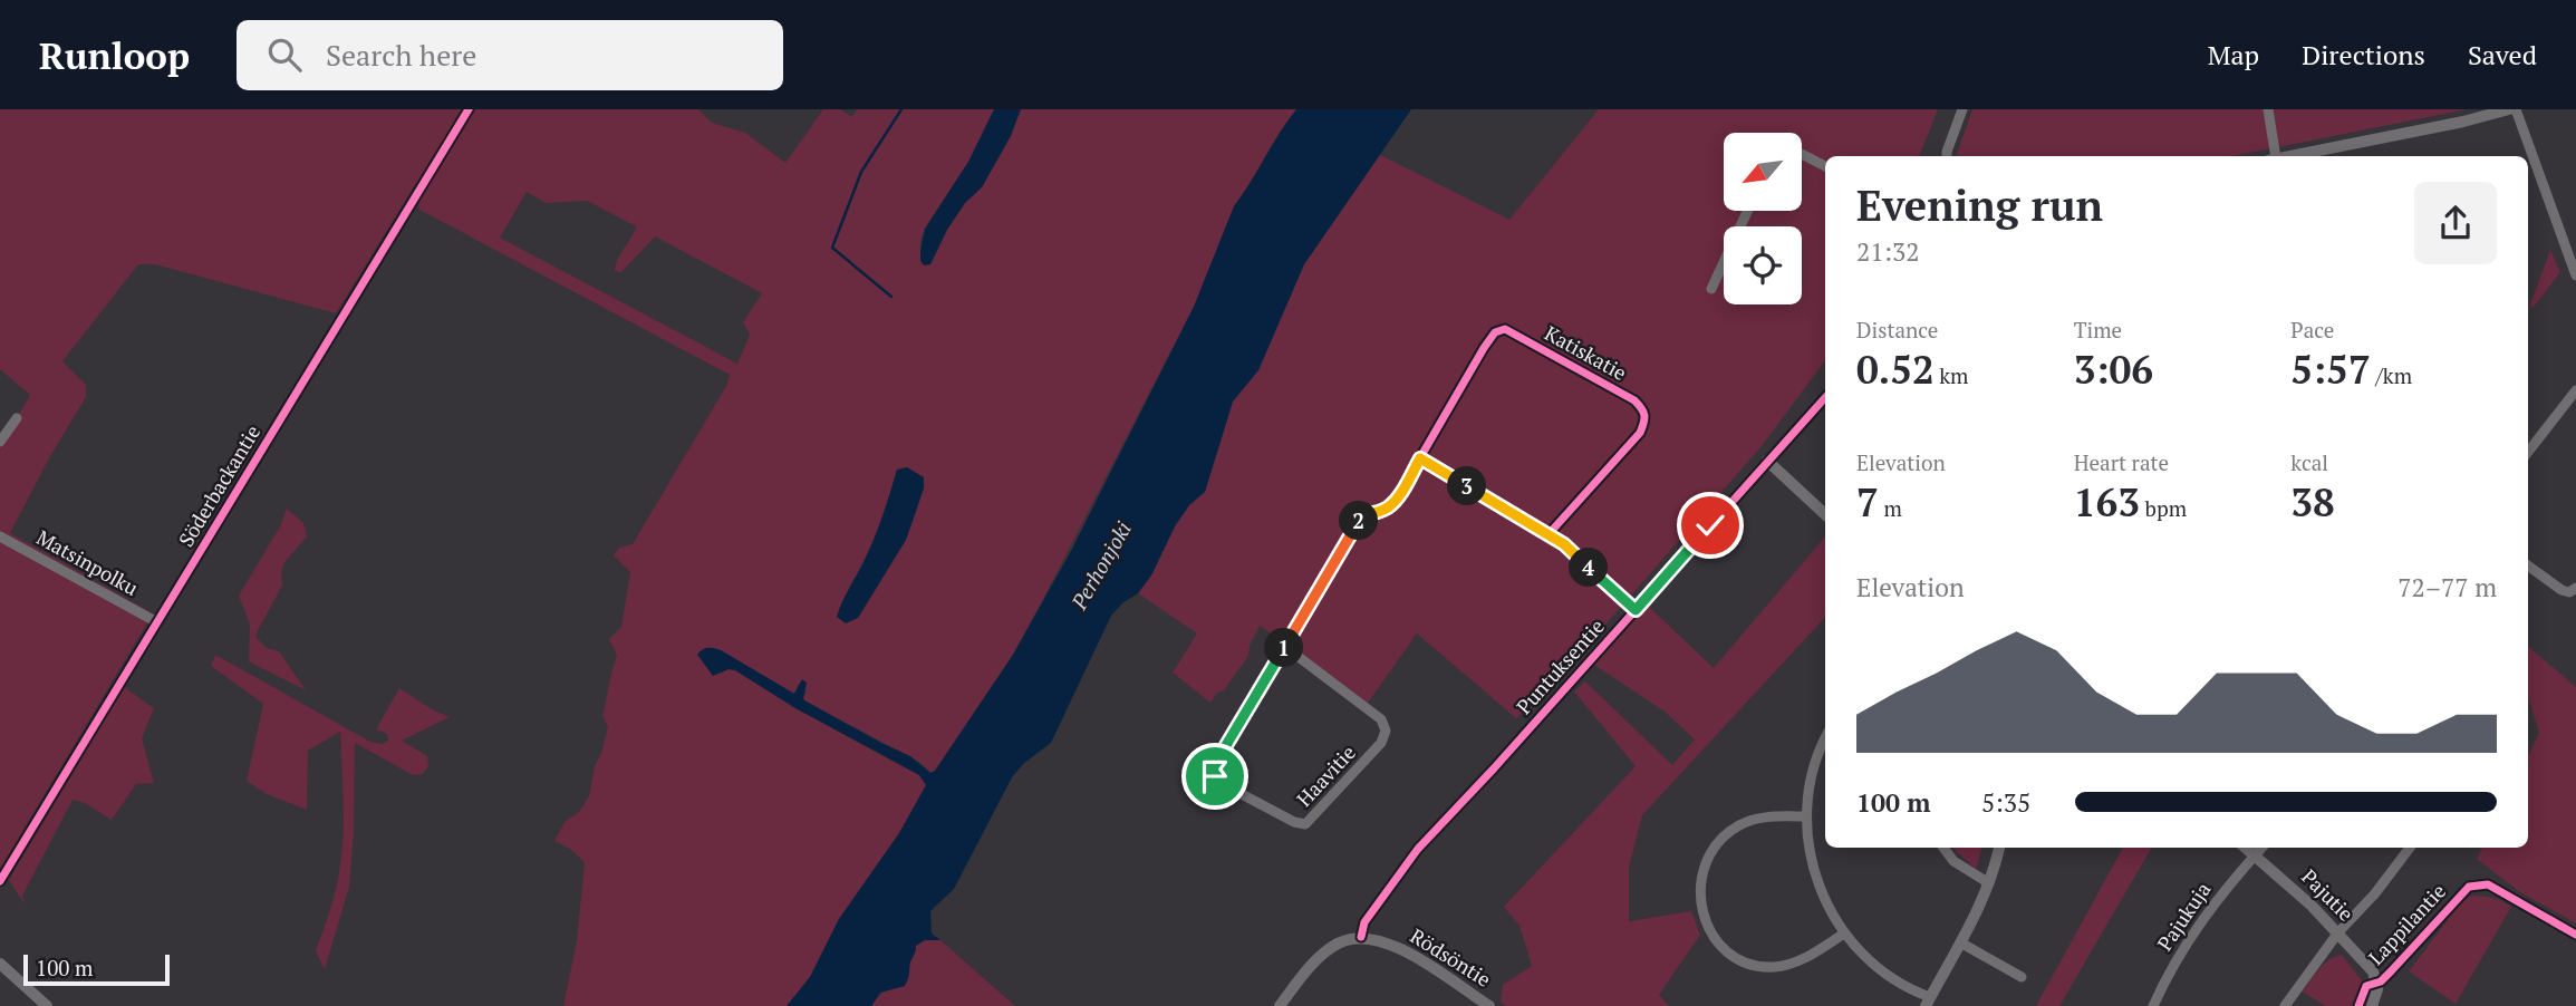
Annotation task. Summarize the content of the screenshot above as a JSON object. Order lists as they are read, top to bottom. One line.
{"streets":{"street":["Katiskatie","Söderbackantie","Matsinpolku","Puntuksentie","Haavitie","Pajutie","Pajukuja","Rödsöntie"],"cycle path":["Lappilantie"]},"crossings":[["Katiskatie","Haavitie"],["Söderbackantie","Matsinpolku"],["Puntuksentie","Rödsöntie"],["Pajutie","Pajukuja"]],"water":["Perhonjoki"],"scale_bar":"100 m","north":"bottom left","page":{"header":"Runloop","search":"Search here","nav":["Map","Directions","Saved"],"heading":["Evening run","21:32"],"stats":[["Distance","0.52 km"],["Time","3:06"],["Pace","5:57 /km"],["Elevation","7 m"],["Heart rate","163 bpm"],["kcal","38"]],"pins":["3","2","4","1"],"chart":["Elevation","72–77 m"],"list":[{"name":"100 m","note":"5:35"}],"scale":"100 m"}}
